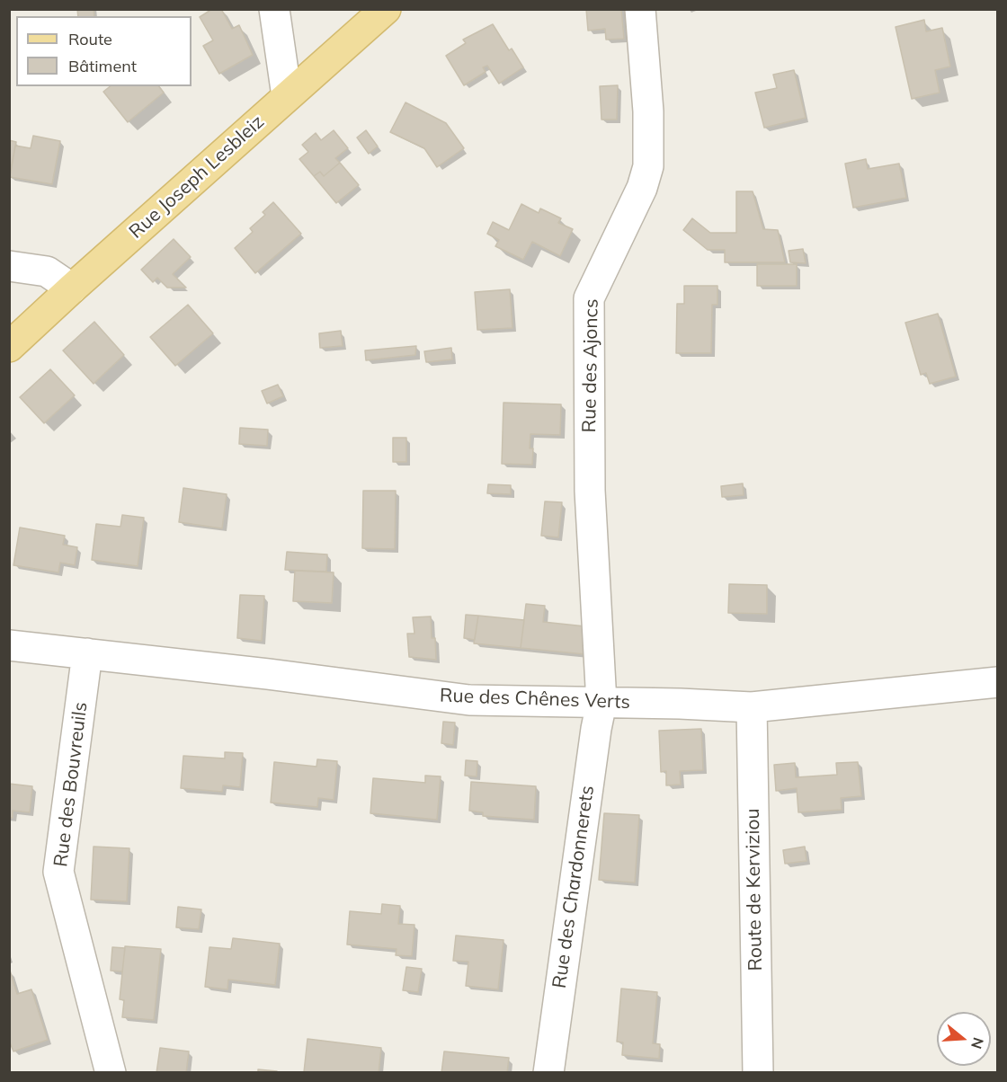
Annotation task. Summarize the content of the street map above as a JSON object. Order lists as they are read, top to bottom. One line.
{"streets":{"main road":["Rue Joseph Lesbleiz"],"street":["Rue des Ajoncs","Rue des Chênes Verts","Rue des Bouvreuils","Rue des Chardonnerets","Route de Kerviziou"]},"crossings":[["Rue des Ajoncs","Rue des Chênes Verts"],["Rue des Ajoncs","Rue des Chardonnerets"],["Rue des Chênes Verts","Rue des Bouvreuils"],["Rue des Chênes Verts","Rue des Chardonnerets"],["Rue des Chênes Verts","Route de Kerviziou"]],"legend":["Route","Bâtiment"],"north":"right"}
